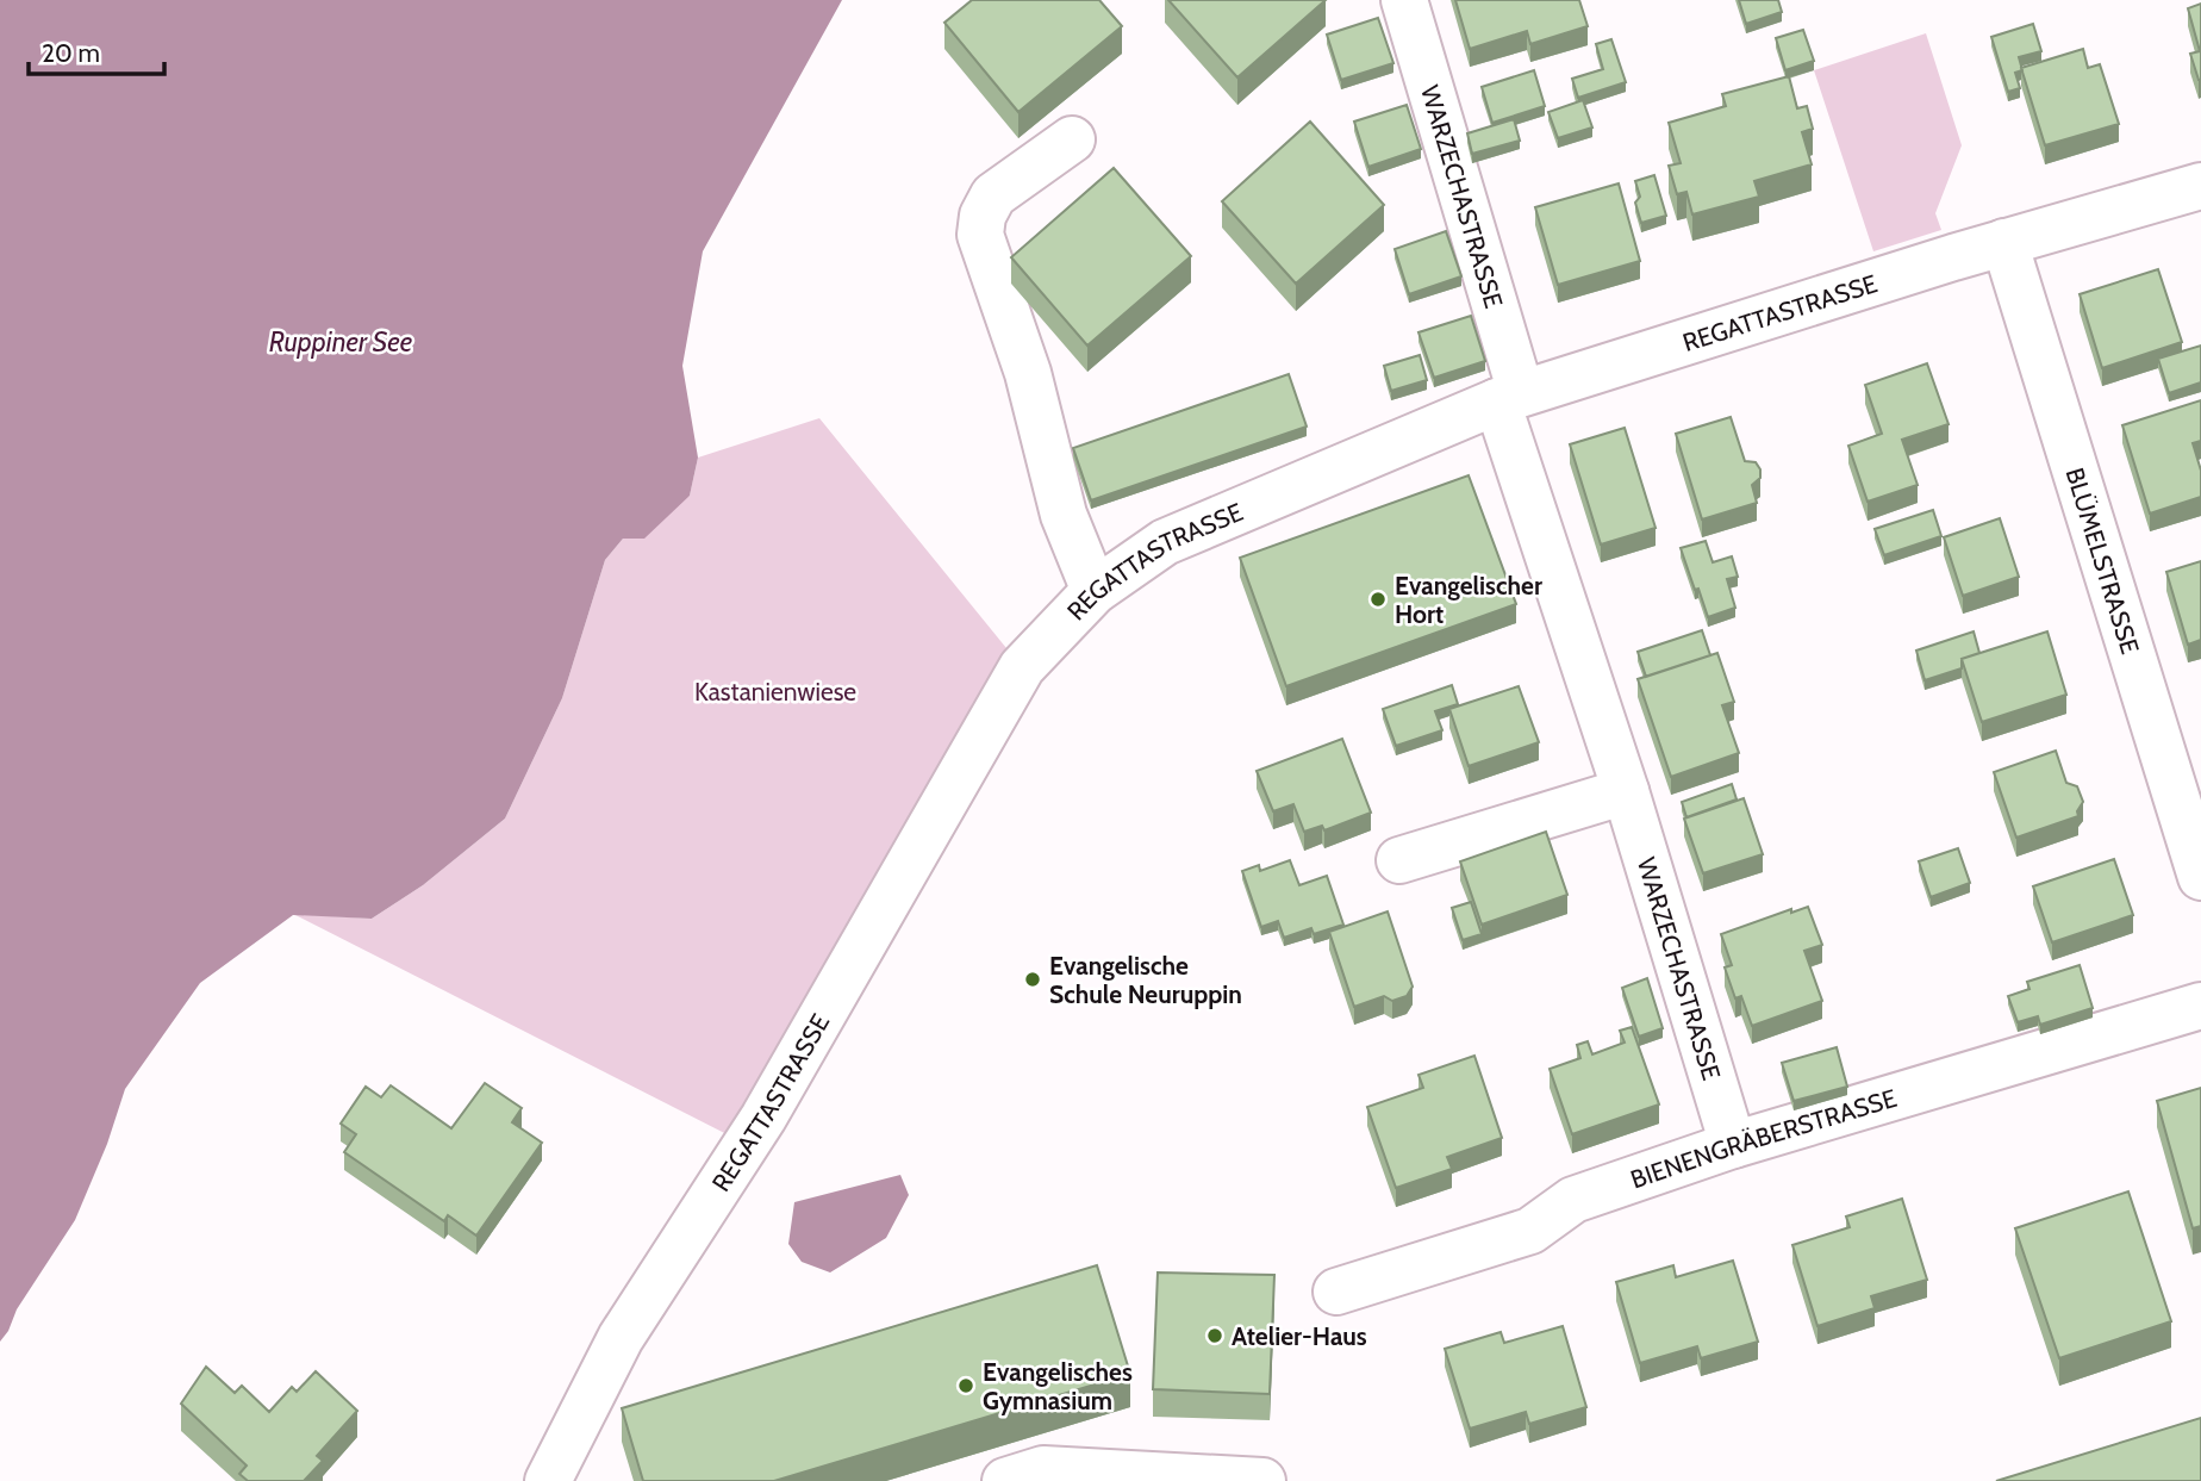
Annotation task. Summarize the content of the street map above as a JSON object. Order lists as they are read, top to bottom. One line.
{"streets":{"street":["WARZECHASTRASSE","REGATTASTRASSE","BLÜMELSTRASSE","BIENENGRÄBERSTRASSE"]},"crossings":[["WARZECHASTRASSE","REGATTASTRASSE"],["WARZECHASTRASSE","BIENENGRÄBERSTRASSE"],["REGATTASTRASSE","BLÜMELSTRASSE"]],"water":["Ruppiner See"],"parks":["Kastanienwiese"],"places":["Evangelischer Hort","Evangelische Schule Neuruppin","Atelier-Haus","Evangelisches Gymnasium"],"scale_bar":"20 m"}
